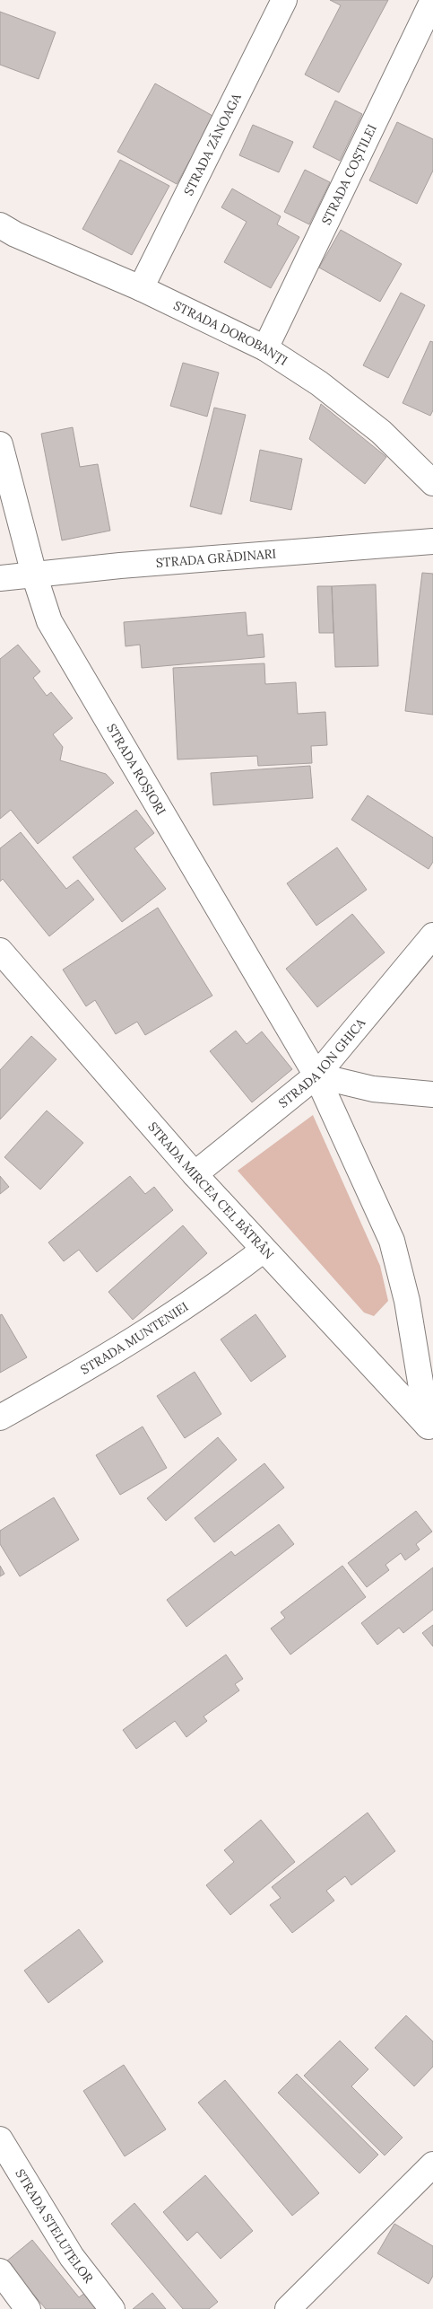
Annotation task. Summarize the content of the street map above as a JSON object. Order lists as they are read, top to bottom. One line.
{"streets":{"street":["STRADA ZĂNOAGA","STRADA COȘTILEI","STRADA DOROBANȚI","STRADA GRĂDINARI","STRADA ROȘIORI","STRADA ION GHICA","STRADA MIRCEA CEL BĂTRÂN","STRADA MUNTENIEI","STRADA STELUTELOR"]},"crossings":[["STRADA ZĂNOAGA","STRADA DOROBANȚI"],["STRADA COȘTILEI","STRADA DOROBANȚI"],["STRADA GRĂDINARI","STRADA ROȘIORI"],["STRADA ROȘIORI","STRADA ION GHICA"],["STRADA ROȘIORI","STRADA MIRCEA CEL BĂTRÂN"],["STRADA ION GHICA","STRADA MIRCEA CEL BĂTRÂN"],["STRADA MIRCEA CEL BĂTRÂN","STRADA MUNTENIEI"]]}
